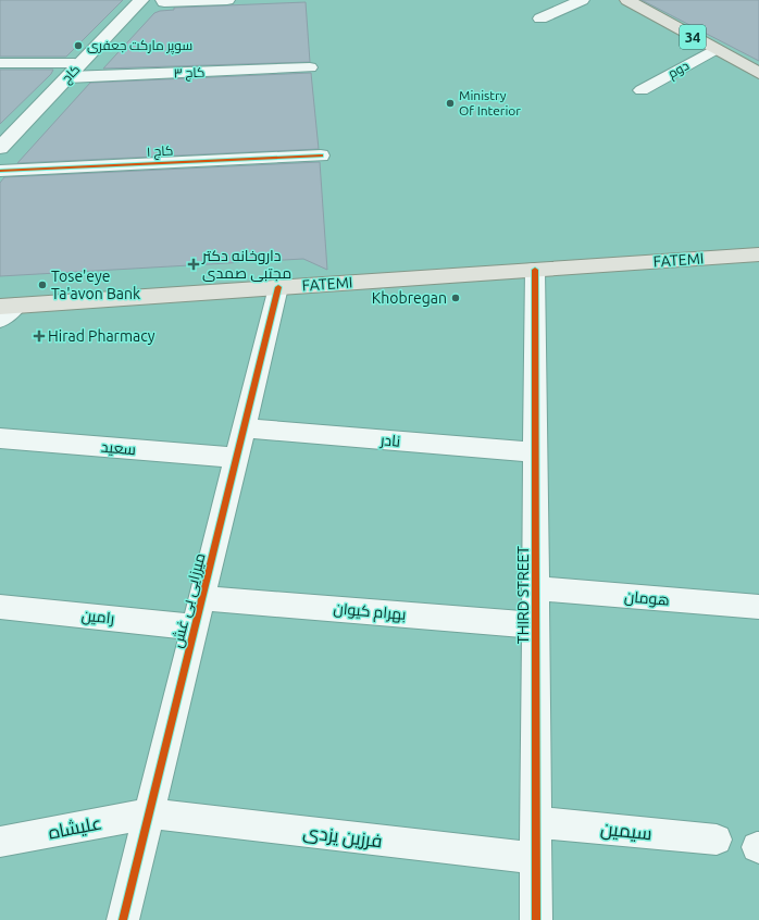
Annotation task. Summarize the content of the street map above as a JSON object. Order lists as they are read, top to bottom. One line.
{"streets":{"main road":["34","FATEMI"],"street":["دوم","کاج ۳","کاج","کاج ۱","نادر","سعید","THIRD STREET","هومان","میرزایی بی غش","بهرام کیوان","رامین","علیشاه","سیمین","فرزین یزدی"]},"crossings":[["34","دوم"],["کاج ۳","کاج"],["FATEMI","THIRD STREET"],["FATEMI","میرزایی بی غش"],["نادر","THIRD STREET"],["نادر","میرزایی بی غش"],["سعید","میرزایی بی غش"],["THIRD STREET","هومان"],["THIRD STREET","بهرام کیوان"],["THIRD STREET","سیمین"],["THIRD STREET","فرزین یزدی"],["میرزایی بی غش","بهرام کیوان"],["میرزایی بی غش","رامین"],["میرزایی بی غش","علیشاه"],["میرزایی بی غش","فرزین یزدی"],["علیشاه","فرزین یزدی"]],"places":{"other":["سوپر مارکت جعفری","Ministry Of Interior","Tose'eye Ta'avon Bank","Khobregan"],"health":["داروخانه دکتر مجتبی صمدی","Hirad Pharmacy"]}}
